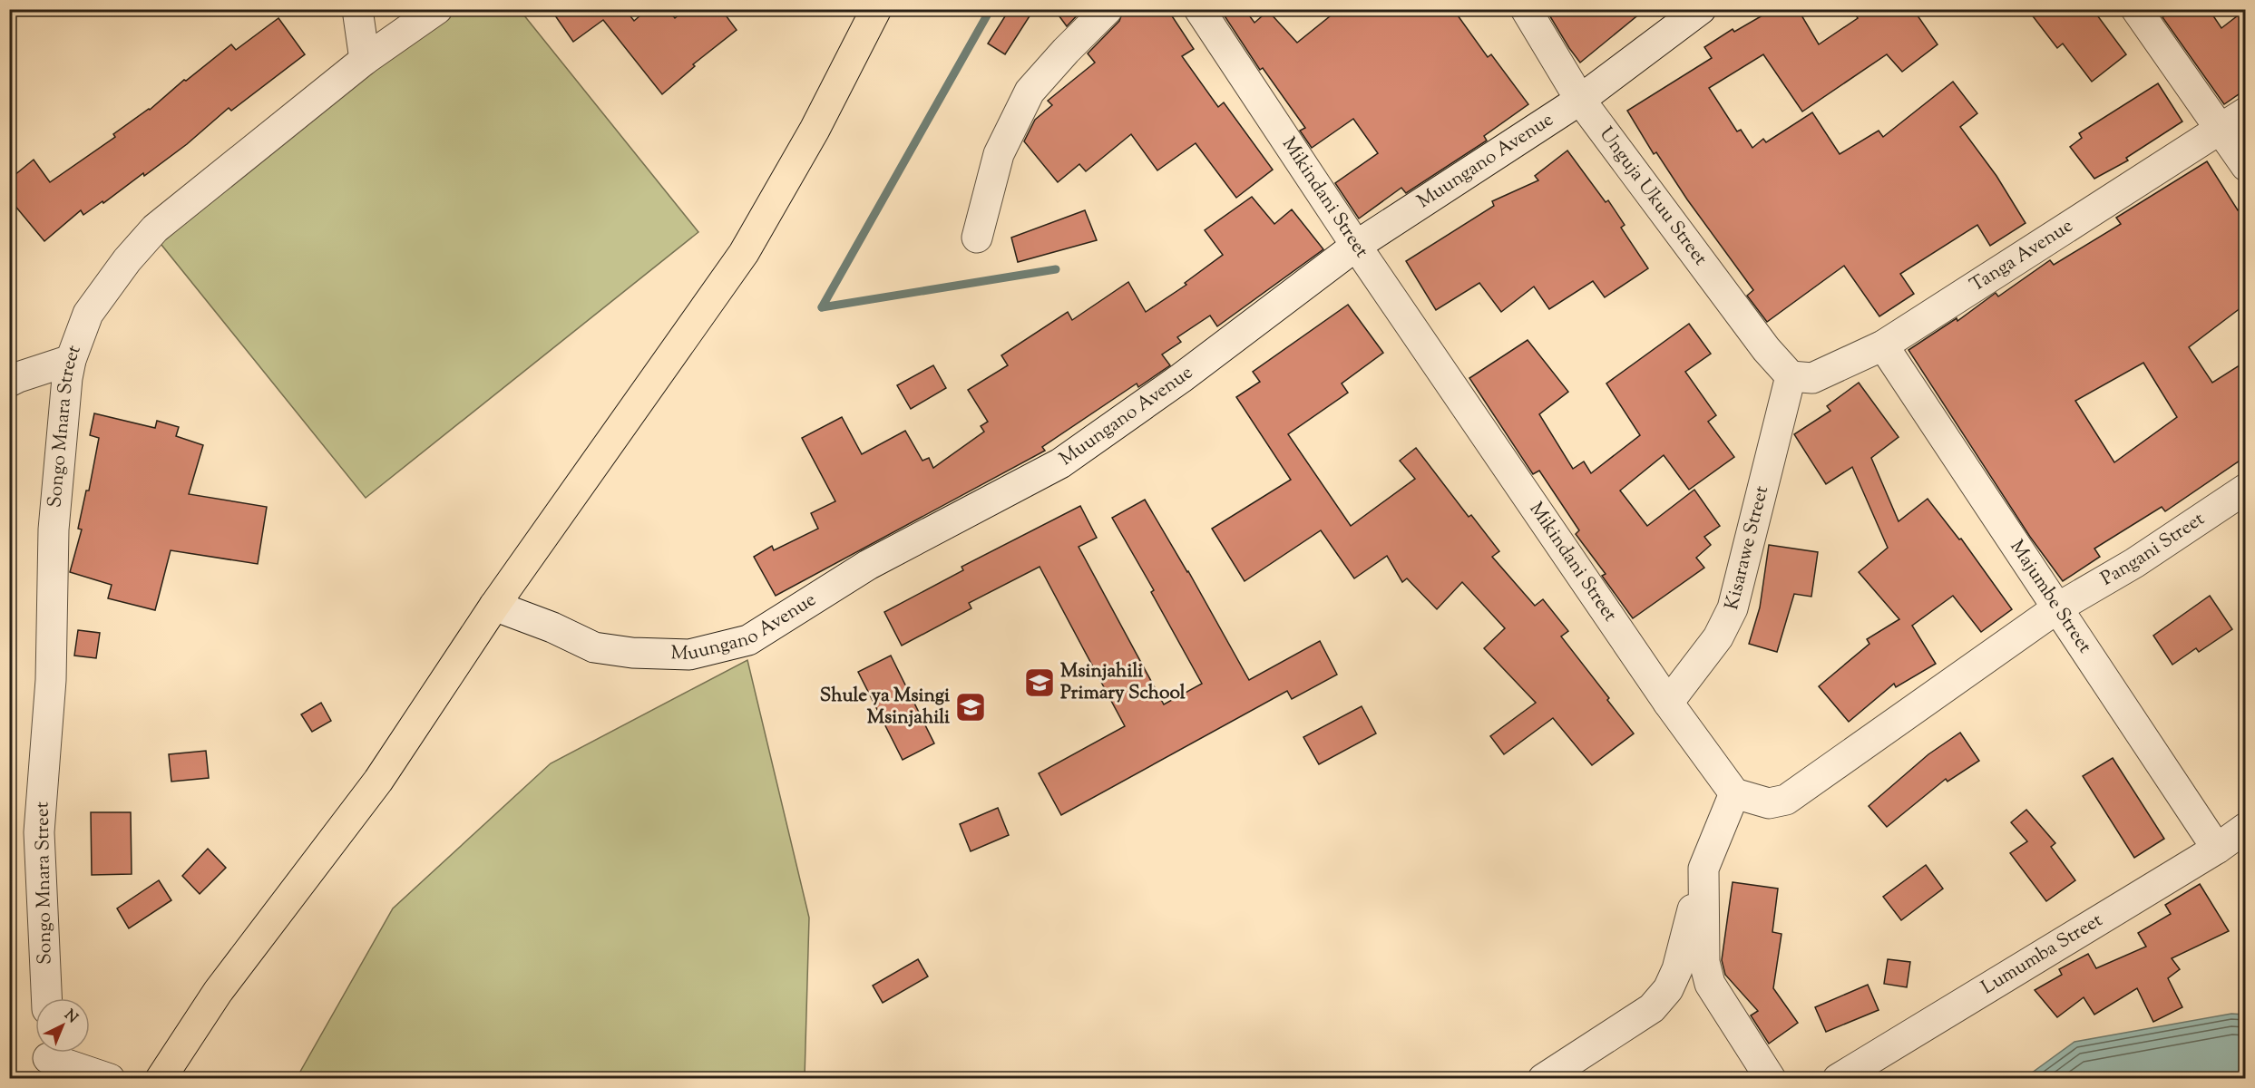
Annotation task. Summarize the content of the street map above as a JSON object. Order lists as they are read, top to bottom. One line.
{"streets":{"street":["Muungano Avenue","Unguja Ukuu Street","Mikindani Street","Tanga Avenue","Songo Mnara Street","Kisarawe Street","Pangani Street","Majumbe Street","Lumumba Street"]},"crossings":[["Muungano Avenue","Unguja Ukuu Street"],["Muungano Avenue","Mikindani Street"],["Unguja Ukuu Street","Tanga Avenue"],["Unguja Ukuu Street","Kisarawe Street"],["Mikindani Street","Kisarawe Street"],["Tanga Avenue","Kisarawe Street"],["Tanga Avenue","Majumbe Street"],["Pangani Street","Majumbe Street"],["Majumbe Street","Lumumba Street"]],"places":{"school or university":["Msinjahili Primary School","Shule ya Msingi Msinjahili"]},"north":"top right"}
